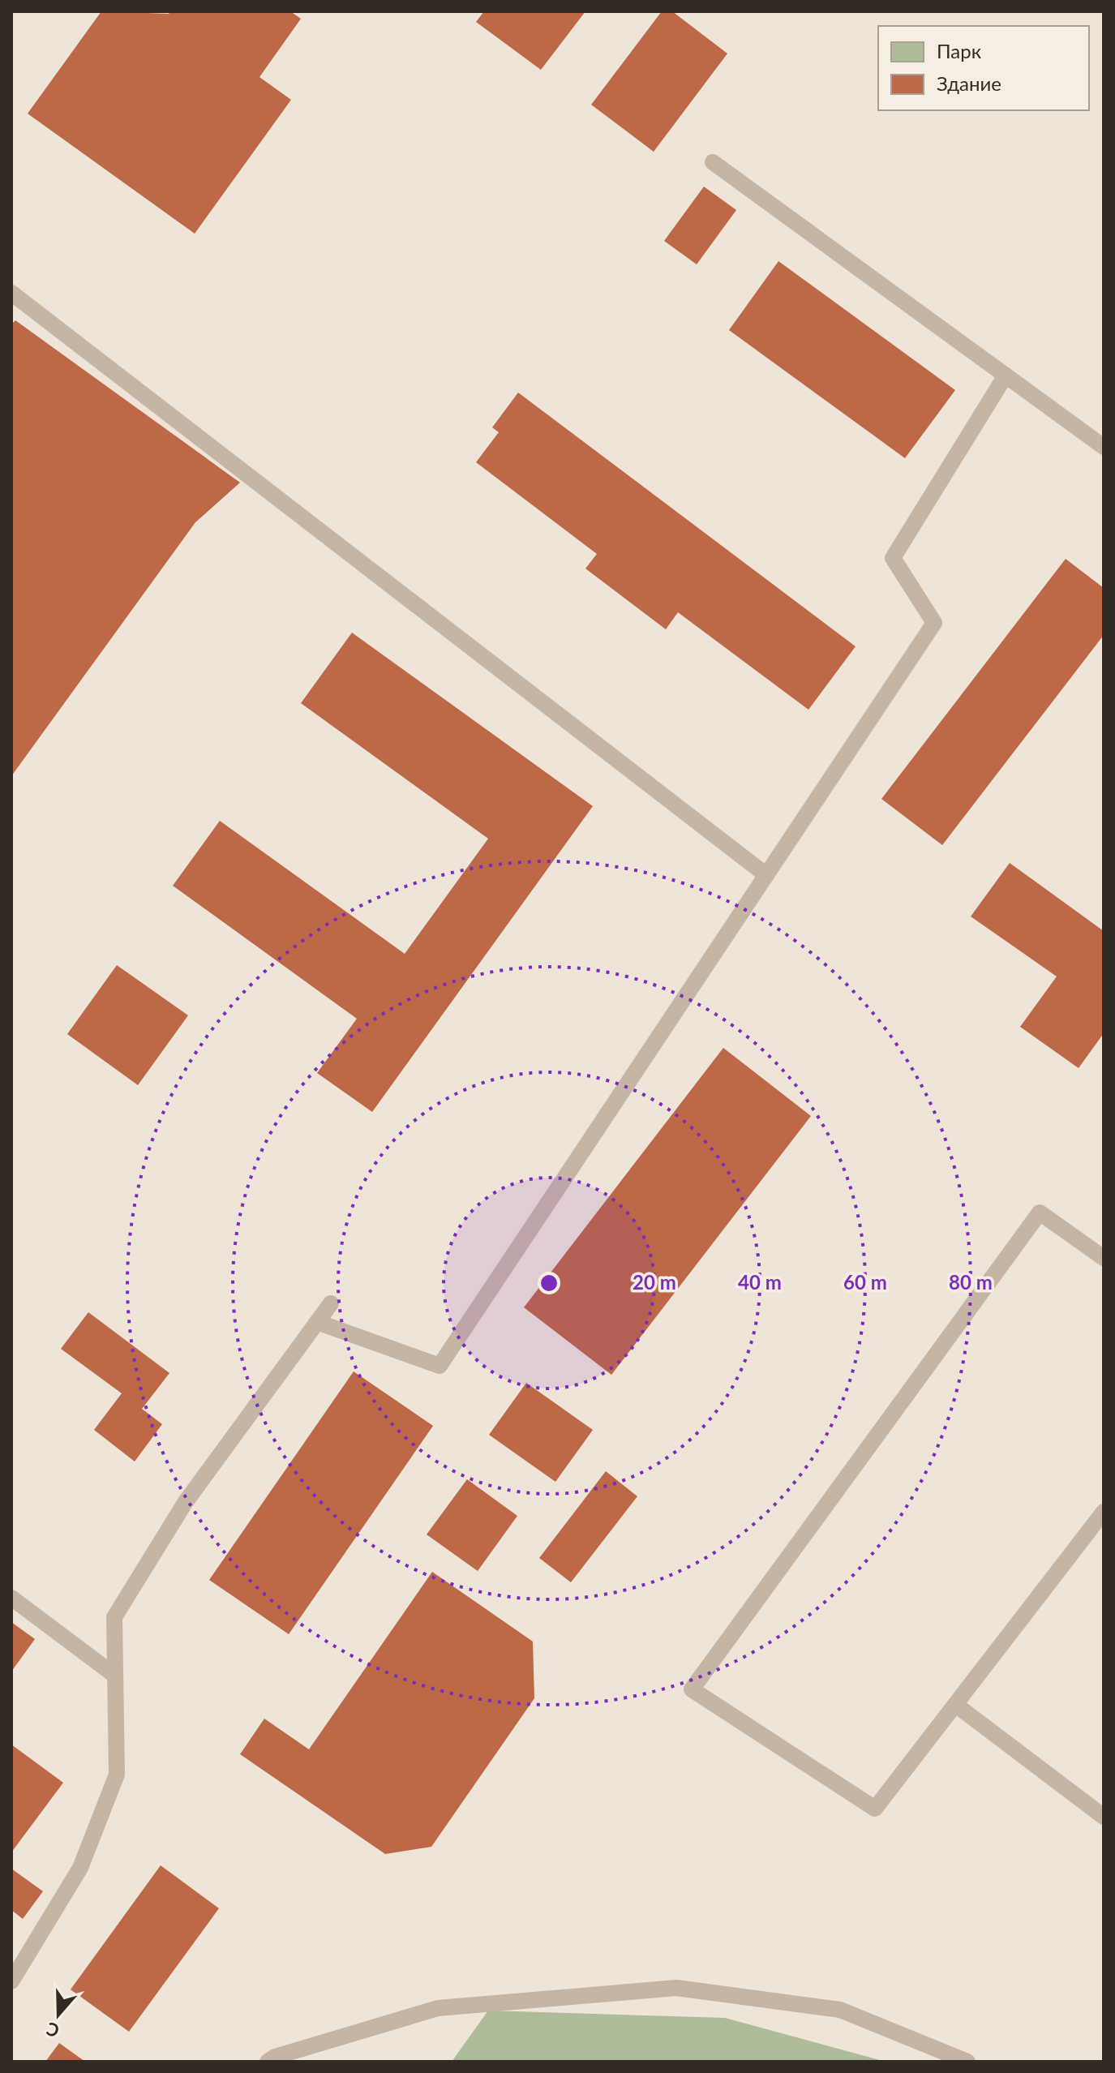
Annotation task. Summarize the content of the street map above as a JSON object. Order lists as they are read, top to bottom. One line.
{"legend":["Парк","Здание"],"north":"bottom","rings":["20 m","40 m","60 m","80 m"]}
